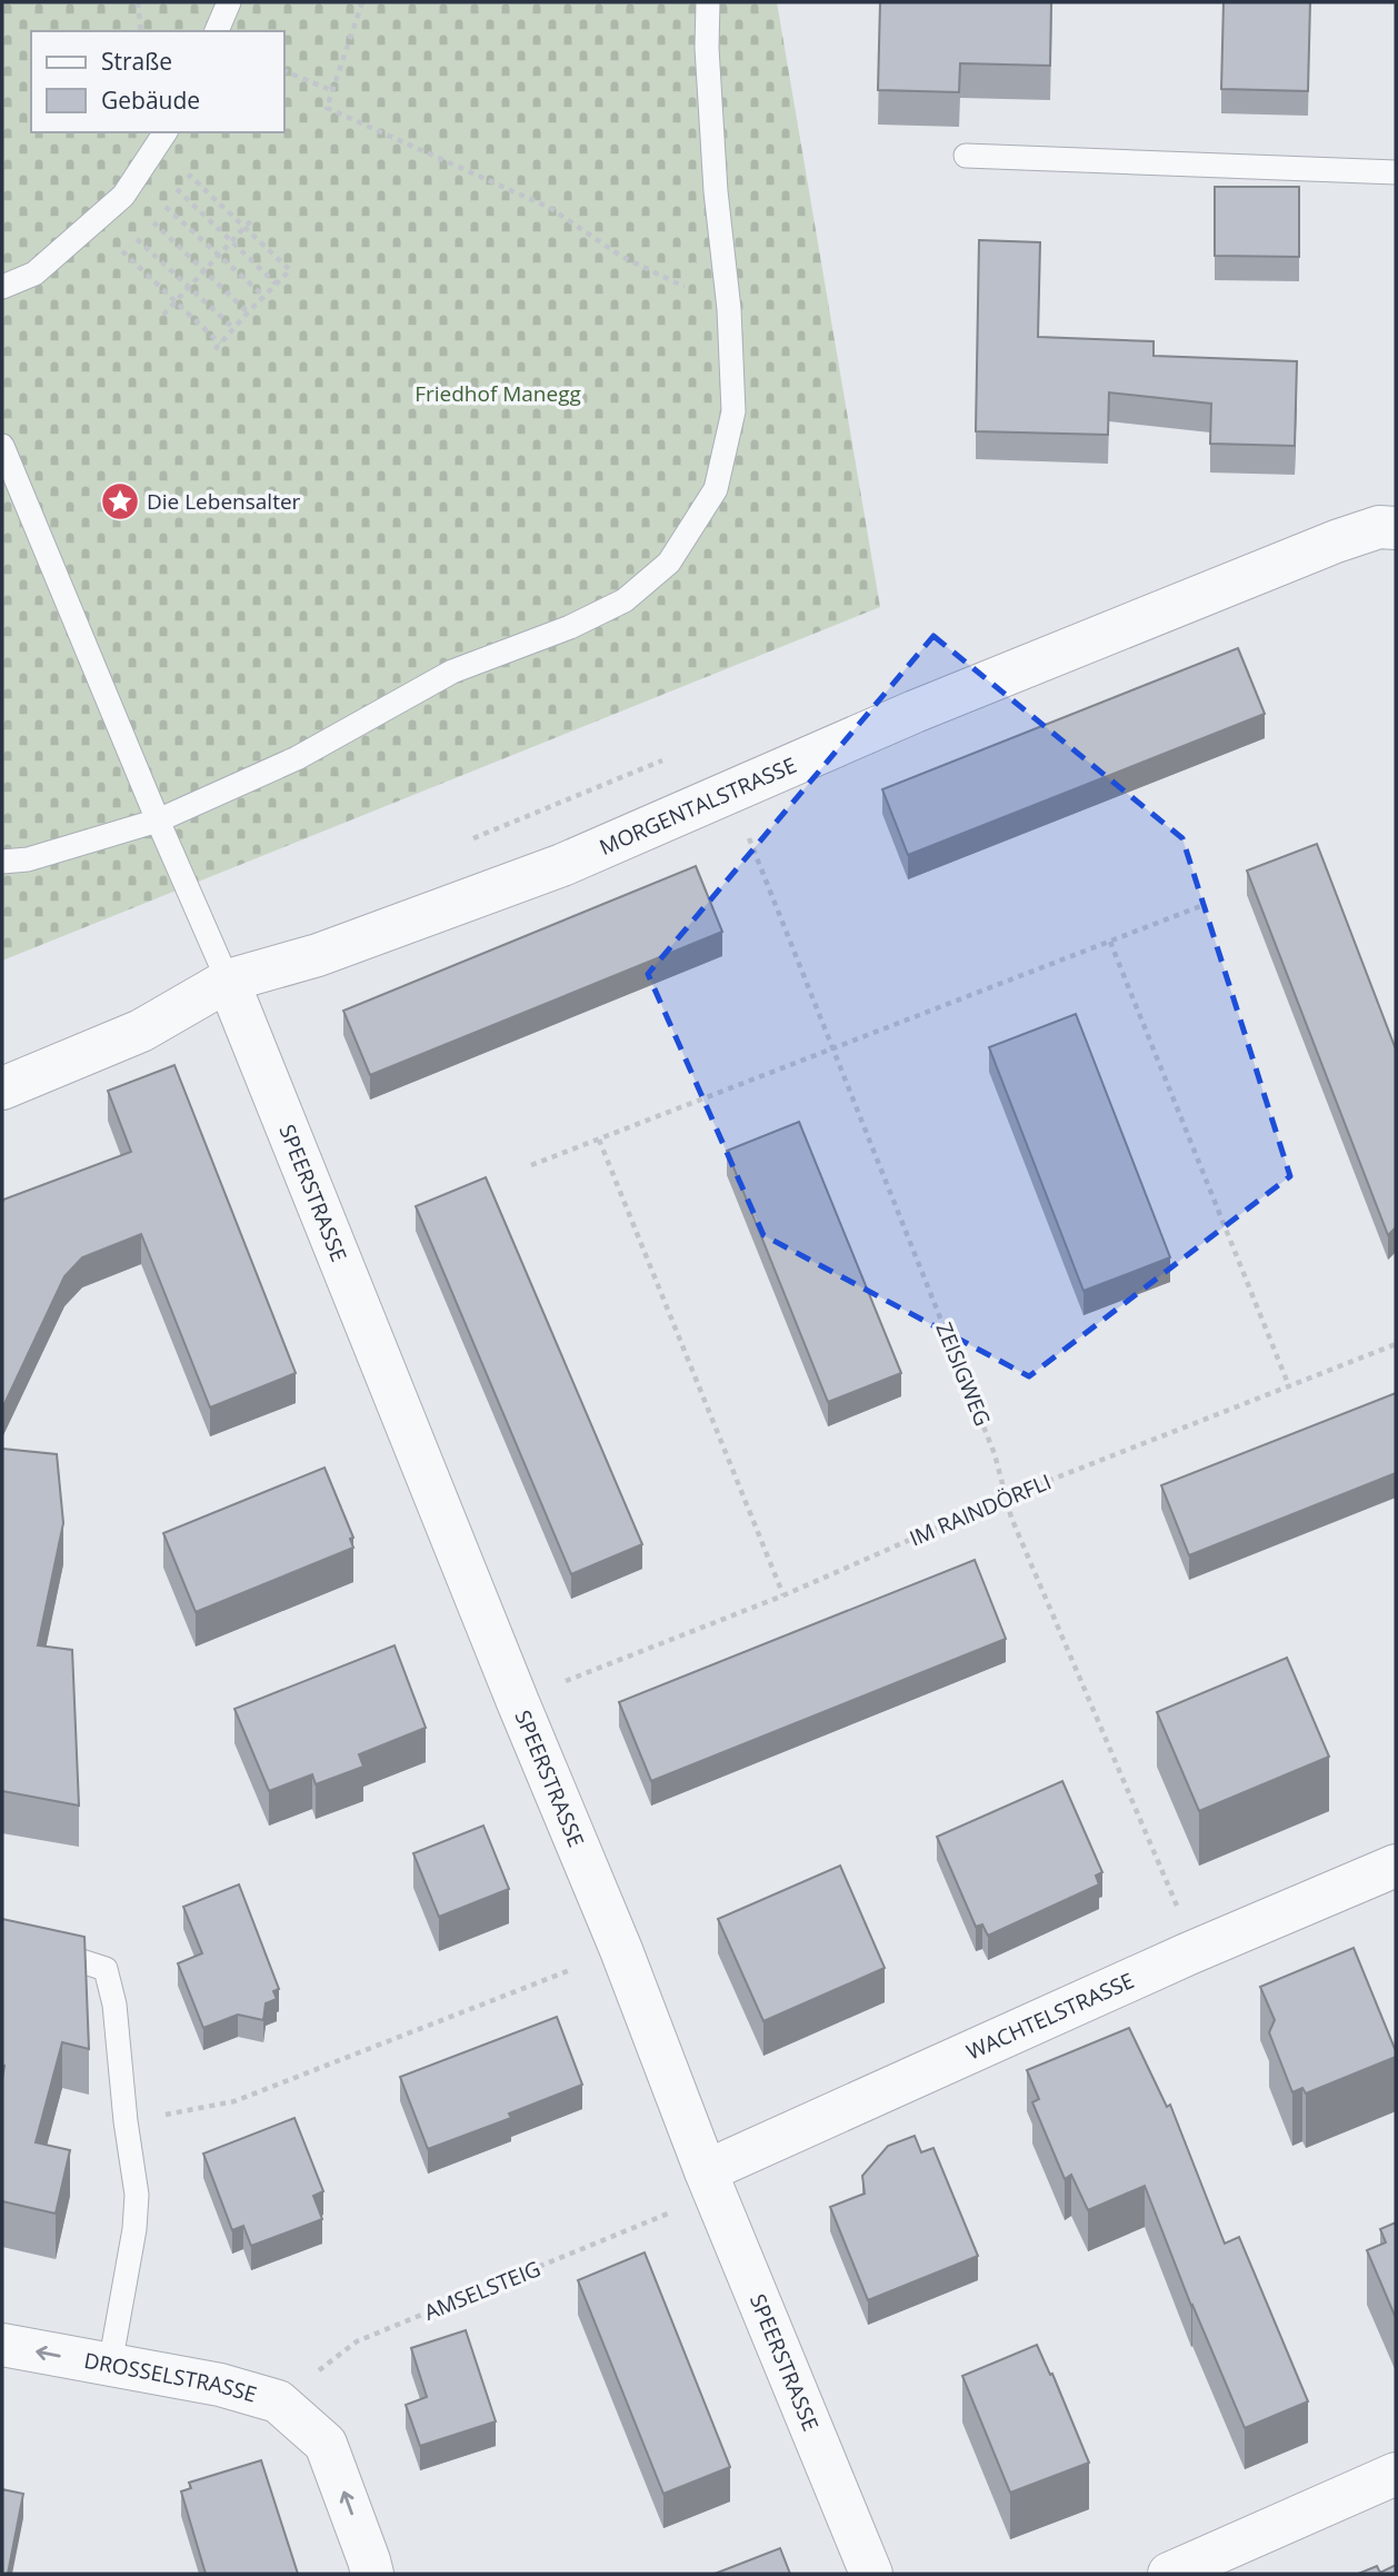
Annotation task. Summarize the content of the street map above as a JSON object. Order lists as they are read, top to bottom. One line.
{"streets":{"street":["MORGENTALSTRASSE","SPEERSTRASSE","WACHTELSTRASSE","DROSSELSTRASSE"],"path":["ZEISIGWEG","IM RAINDÖRFLI","AMSELSTEIG"]},"crossings":[["MORGENTALSTRASSE","SPEERSTRASSE"],["SPEERSTRASSE","WACHTELSTRASSE"],["ZEISIGWEG","IM RAINDÖRFLI"]],"one_way":["DROSSELSTRASSE"],"parks":["Friedhof Manegg"],"places":{"place":["Die Lebensalter"]},"legend":["Straße","Gebäude"]}
